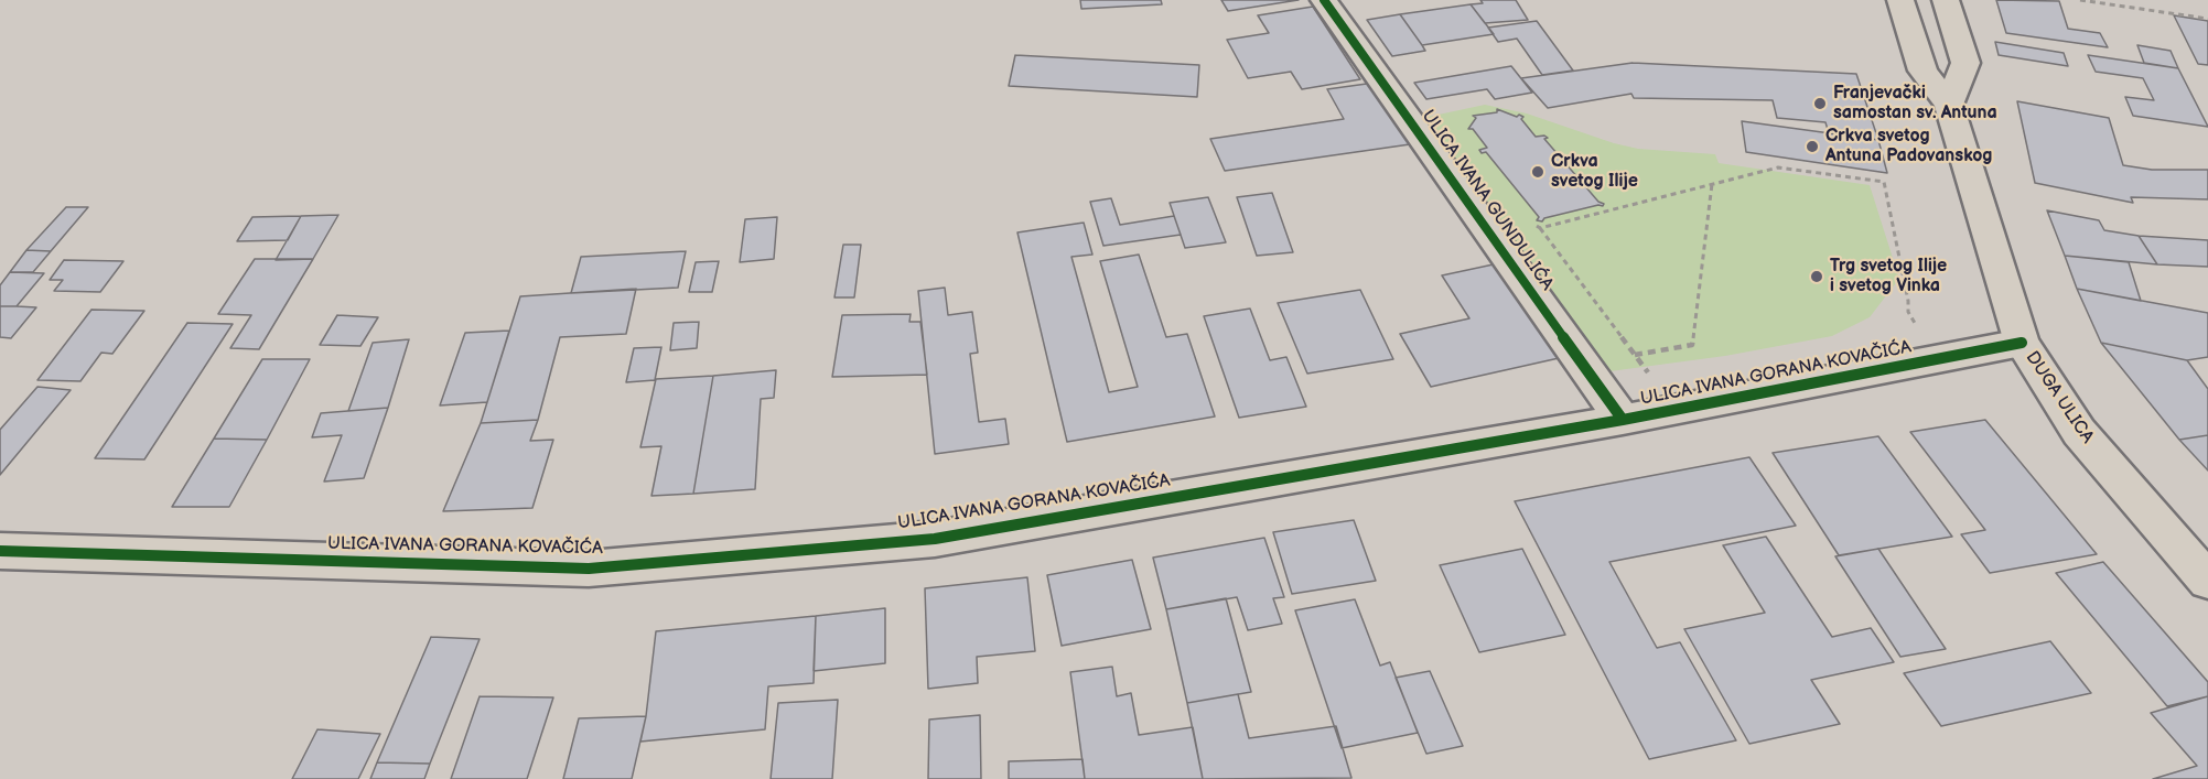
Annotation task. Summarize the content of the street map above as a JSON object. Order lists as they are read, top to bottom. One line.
{"streets":{"street":["ULICA IVANA GUNDULIĆA","ULICA IVANA GORANA KOVAČIĆA","DUGA ULICA"]},"crossings":[["ULICA IVANA GUNDULIĆA","ULICA IVANA GORANA KOVAČIĆA"],["ULICA IVANA GORANA KOVAČIĆA","DUGA ULICA"]],"places":["Franjevački samostan sv. Antuna","Crkva svetog Antuna Padovanskog","Crkva svetog Ilije","Trg svetog Ilije i svetog Vinka"]}
